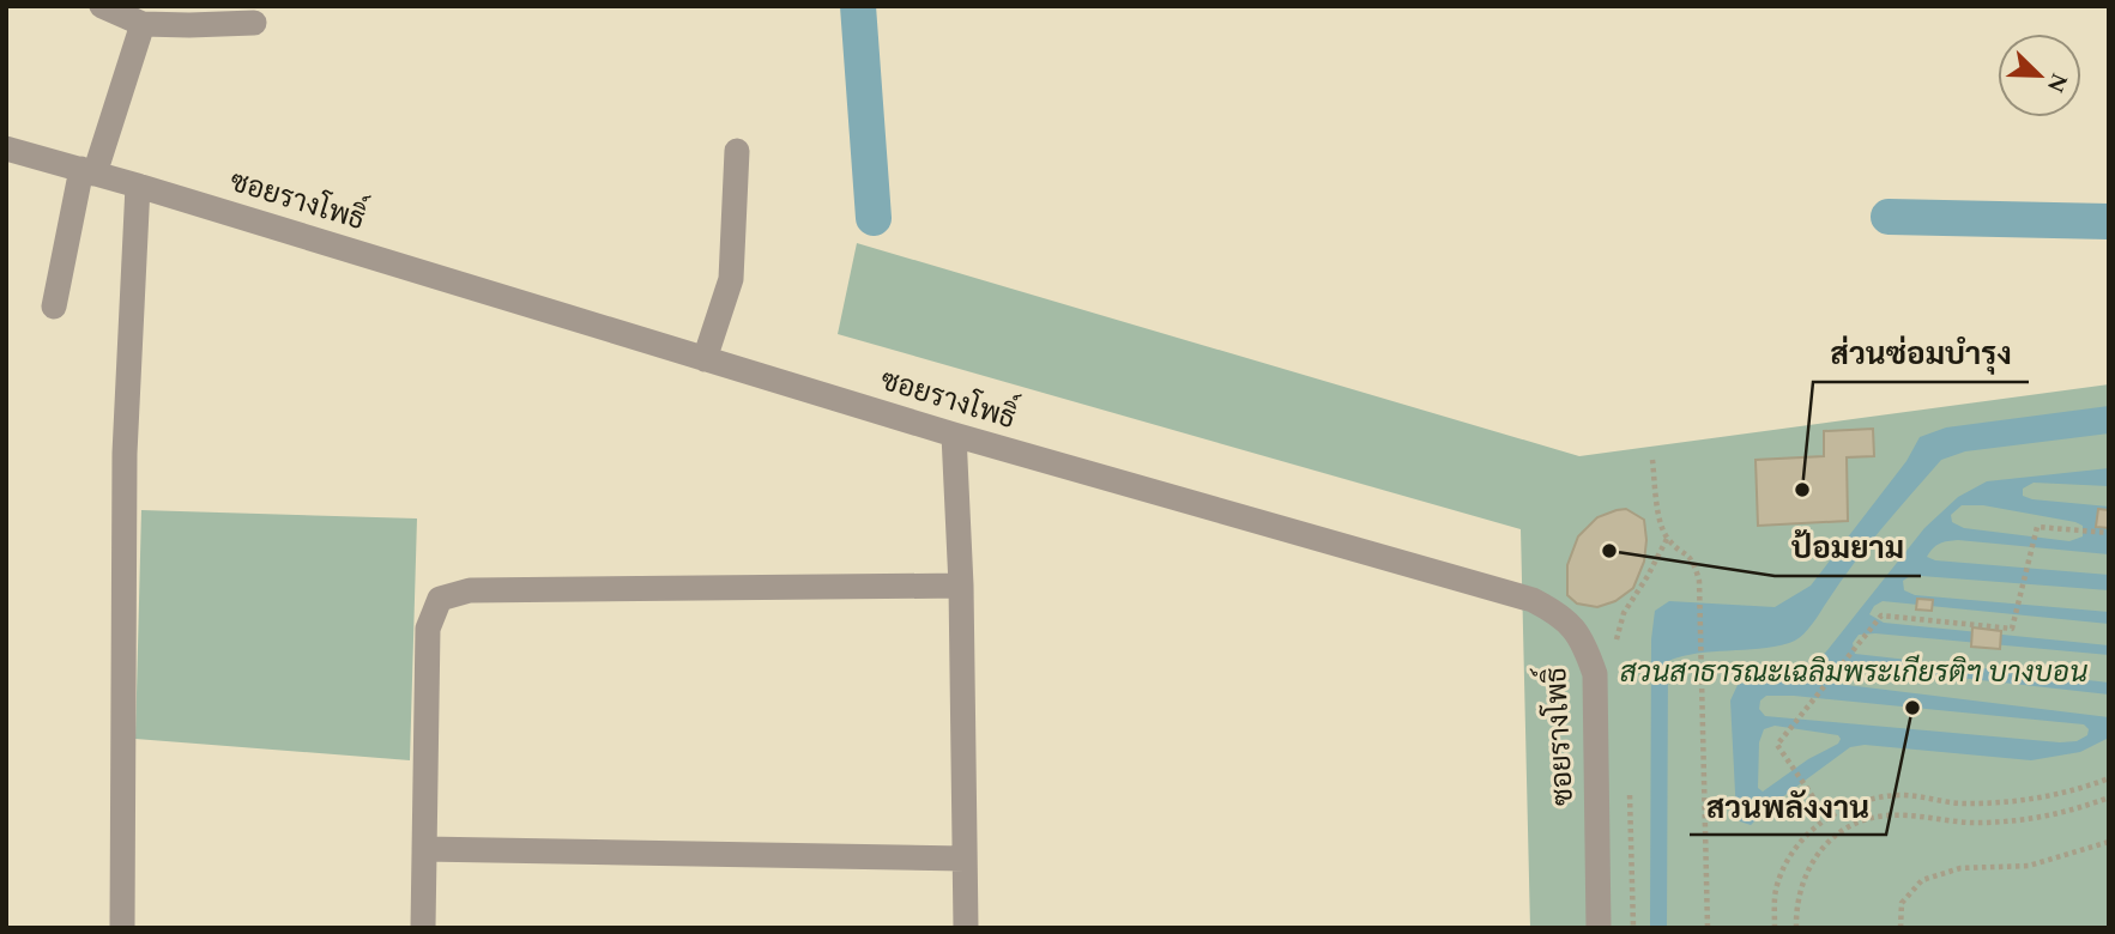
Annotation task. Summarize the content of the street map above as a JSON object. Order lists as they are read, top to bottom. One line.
{"streets":{"street":["ซอยรางโพธิ์"]},"parks":["สวนสาธารณะเฉลิมพระเกียรติฯ บางบอน"],"places":["ส่วนซ่อมบำรุง","ป้อมยาม","สวนพลังงาน"],"north":"bottom right"}
